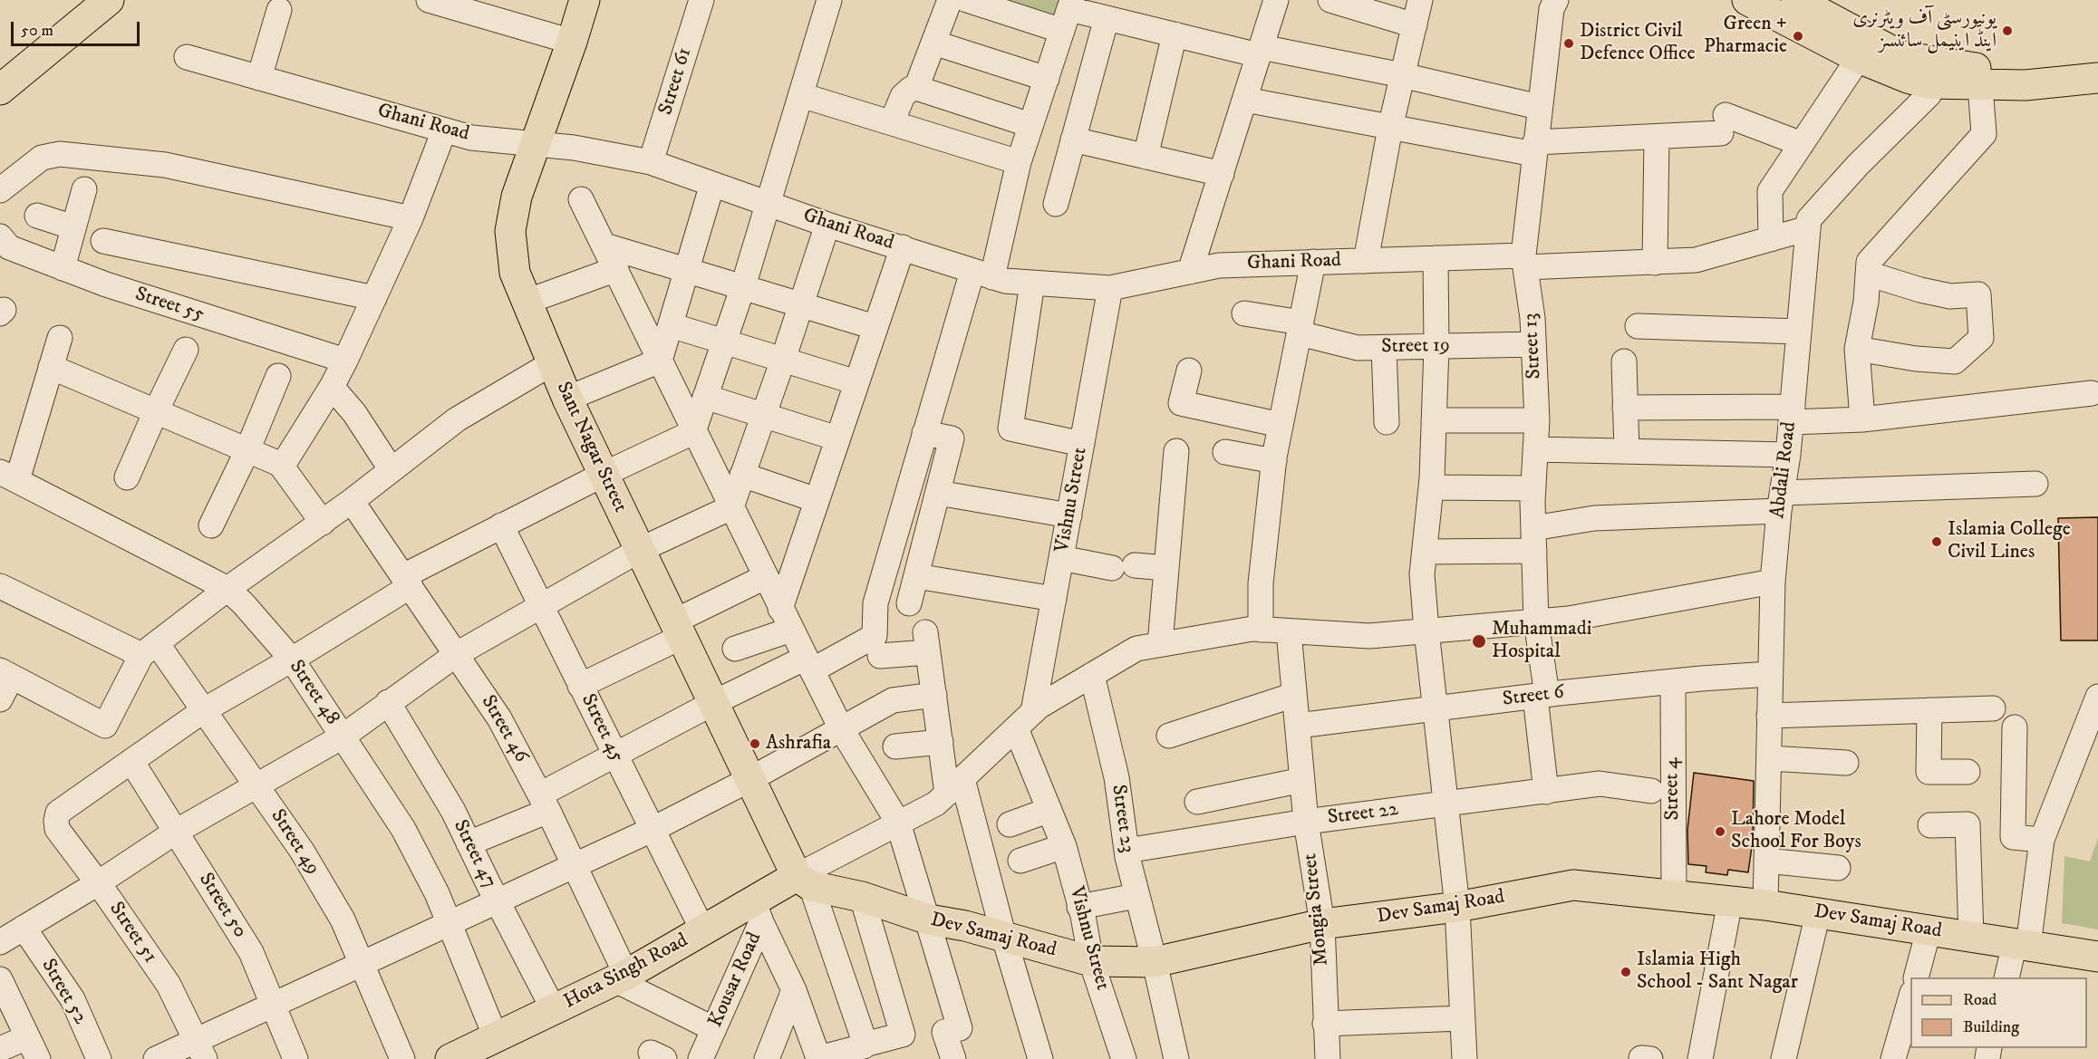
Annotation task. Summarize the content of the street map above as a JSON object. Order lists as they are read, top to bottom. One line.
{"streets":{"main road":["Sant Nagar Street","Dev Samaj Road","Hota Singh Road"],"street":["Street 61","Ghani Road","Street 55","Street 13","Street 19","Abdali Road","Vishnu Street","Street 48","Street 6","Street 45","Street 46","Street 4","Street 22","Street 23","Street 49","Street 47","Street 50","Mongia Street","Street 51","Kousar Road","Street 52"]},"crossings":[["Street 61","Ghani Road"],["Ghani Road","Street 13"],["Ghani Road","Sant Nagar Street"],["Ghani Road","Abdali Road"],["Ghani Road","Vishnu Street"],["Street 13","Street 19"],["Street 13","Street 6"],["Street 13","Street 22"],["Sant Nagar Street","Dev Samaj Road"],["Sant Nagar Street","Hota Singh Road"],["Abdali Road","Street 6"],["Abdali Road","Dev Samaj Road"],["Vishnu Street","Dev Samaj Road"],["Street 48","Hota Singh Road"],["Street 6","Street 4"],["Street 6","Mongia Street"],["Street 45","Hota Singh Road"],["Street 46","Hota Singh Road"],["Street 4","Dev Samaj Road"],["Street 22","Street 23"],["Street 22","Mongia Street"],["Street 23","Dev Samaj Road"],["Street 47","Hota Singh Road"],["Street 50","Street 51"],["Dev Samaj Road","Mongia Street"],["Dev Samaj Road","Hota Singh Road"],["Hota Singh Road","Kousar Road"]],"places":["یونیورسٹی آف ویٹرنری اینڈ اینیمل سائنسز","Green + Pharmacie","District Civil Defence Office","Islamia College Civil Lines","Muhammadi Hospital","Ashrafia","Lahore Model School For Boys","Islamia High School - Sant Nagar"],"legend":["Road","Building"],"scale_bar":"50 m"}
